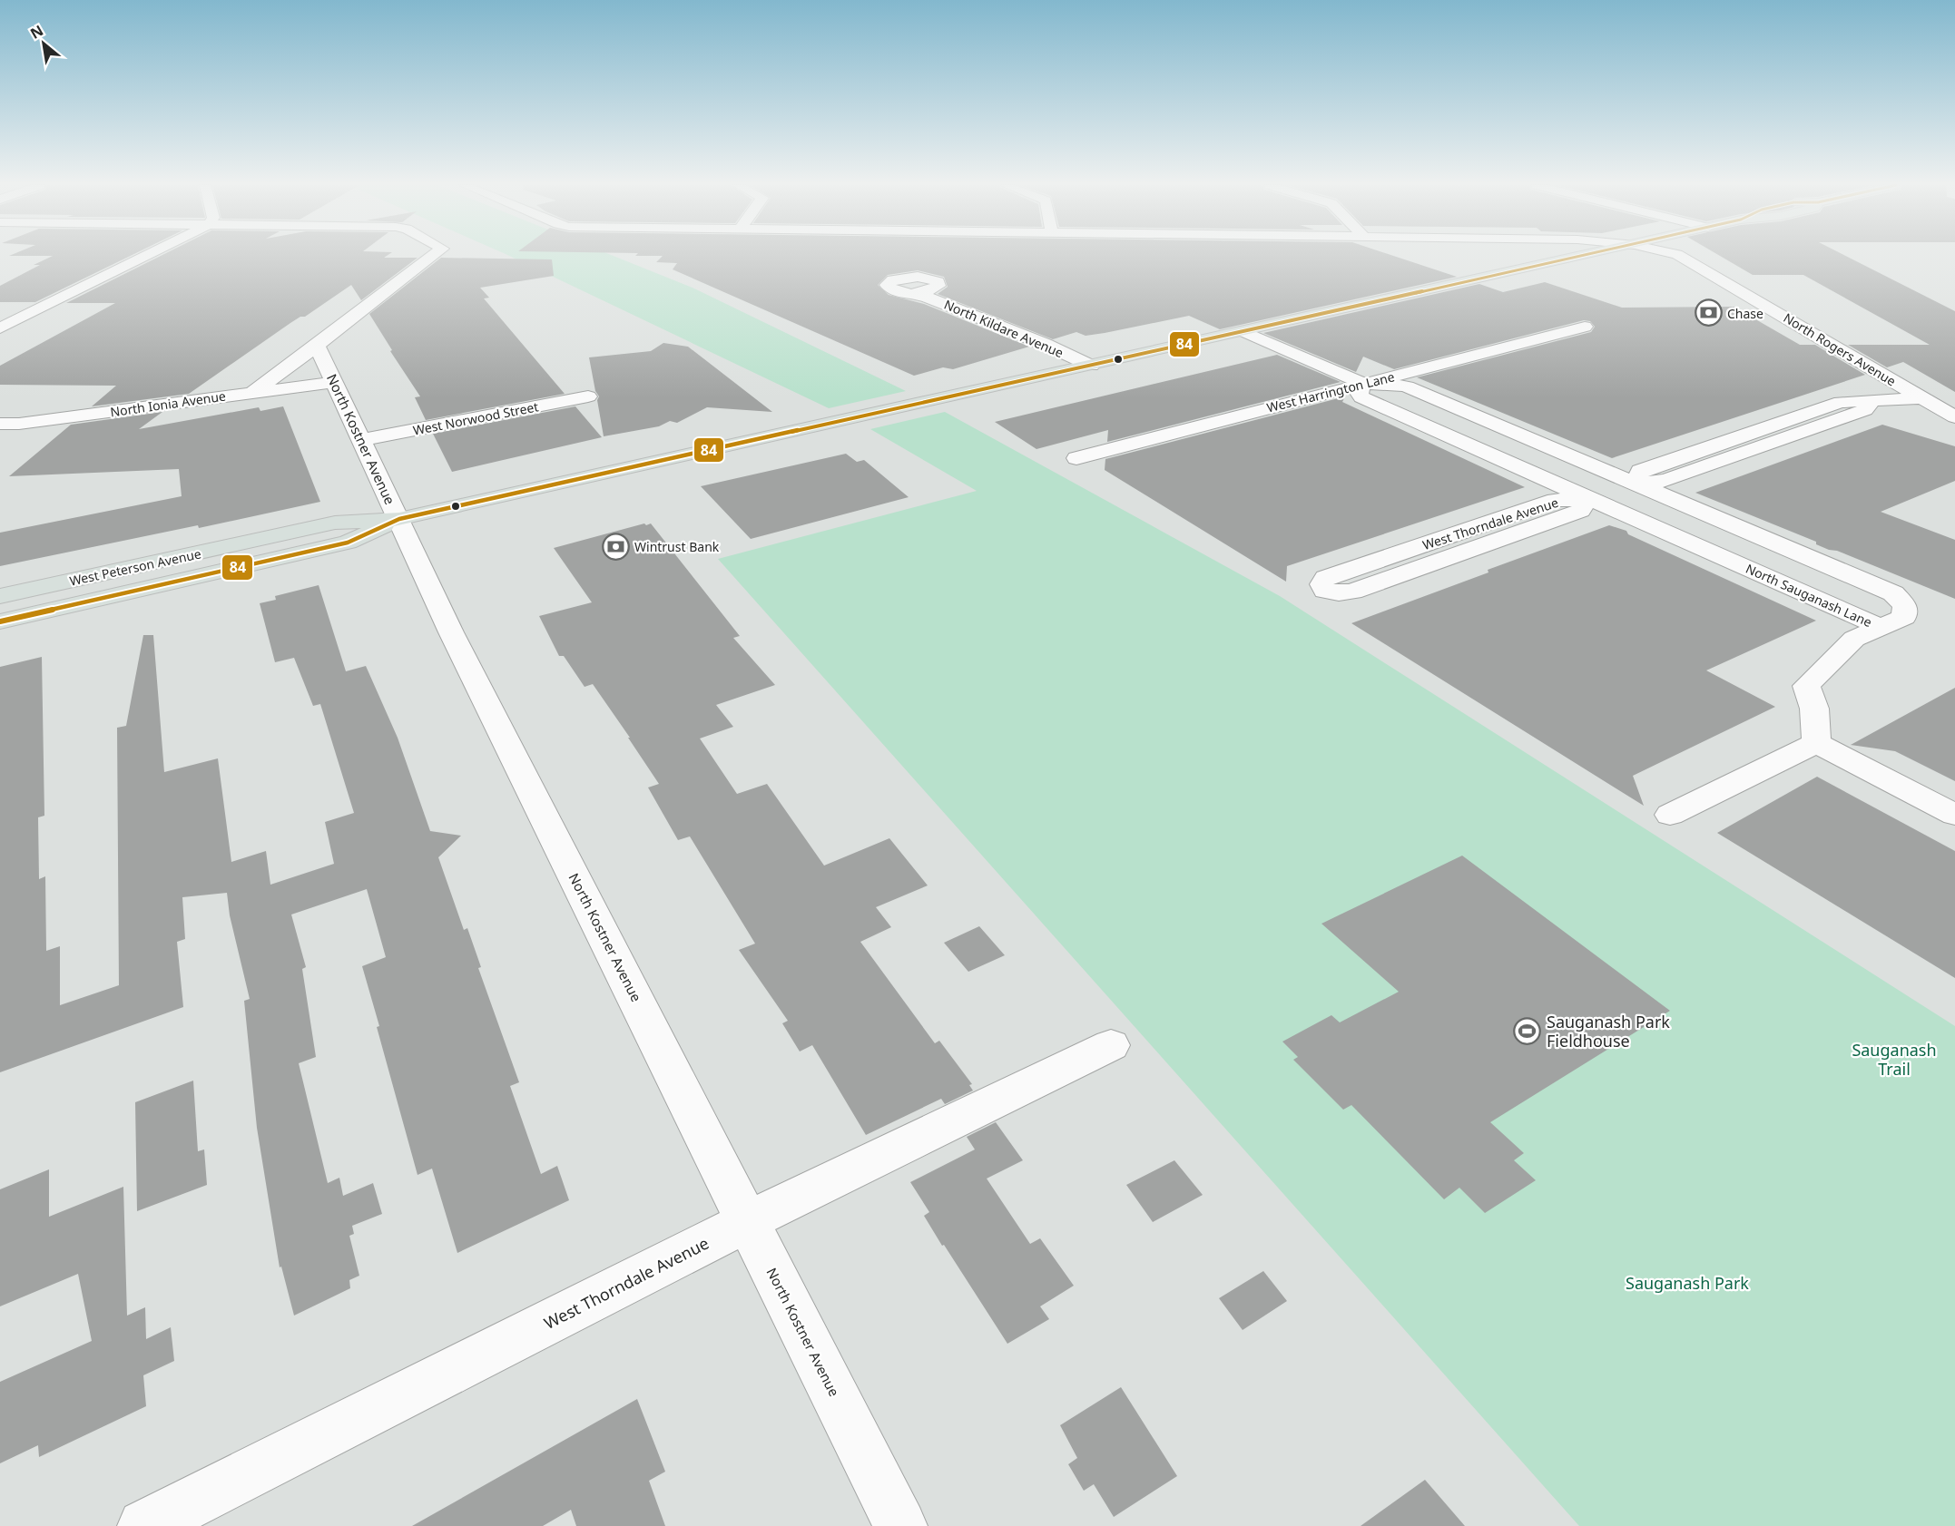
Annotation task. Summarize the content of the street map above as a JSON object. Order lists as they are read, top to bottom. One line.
{"streets":{"main road":["West Peterson Avenue"],"street":["North Kildare Avenue","North Rogers Avenue","West Harrington Lane","North Ionia Avenue","West Norwood Street","North Kostner Avenue","West Thorndale Avenue","North Sauganash Lane"]},"crossings":[["North Kildare Avenue","West Peterson Avenue"],["West Harrington Lane","North Sauganash Lane"],["North Ionia Avenue","North Kostner Avenue"],["West Norwood Street","North Kostner Avenue"],["North Kostner Avenue","West Thorndale Avenue"],["North Kostner Avenue","West Peterson Avenue"],["West Thorndale Avenue","North Sauganash Lane"],["West Peterson Avenue","North Sauganash Lane"]],"parks":["Sauganash Trail","Sauganash Park"],"places":{"bank":["Chase","Wintrust Bank"],"sports":["Sauganash Park Fieldhouse"]},"lines":["transit line 84"],"north":"top left"}
